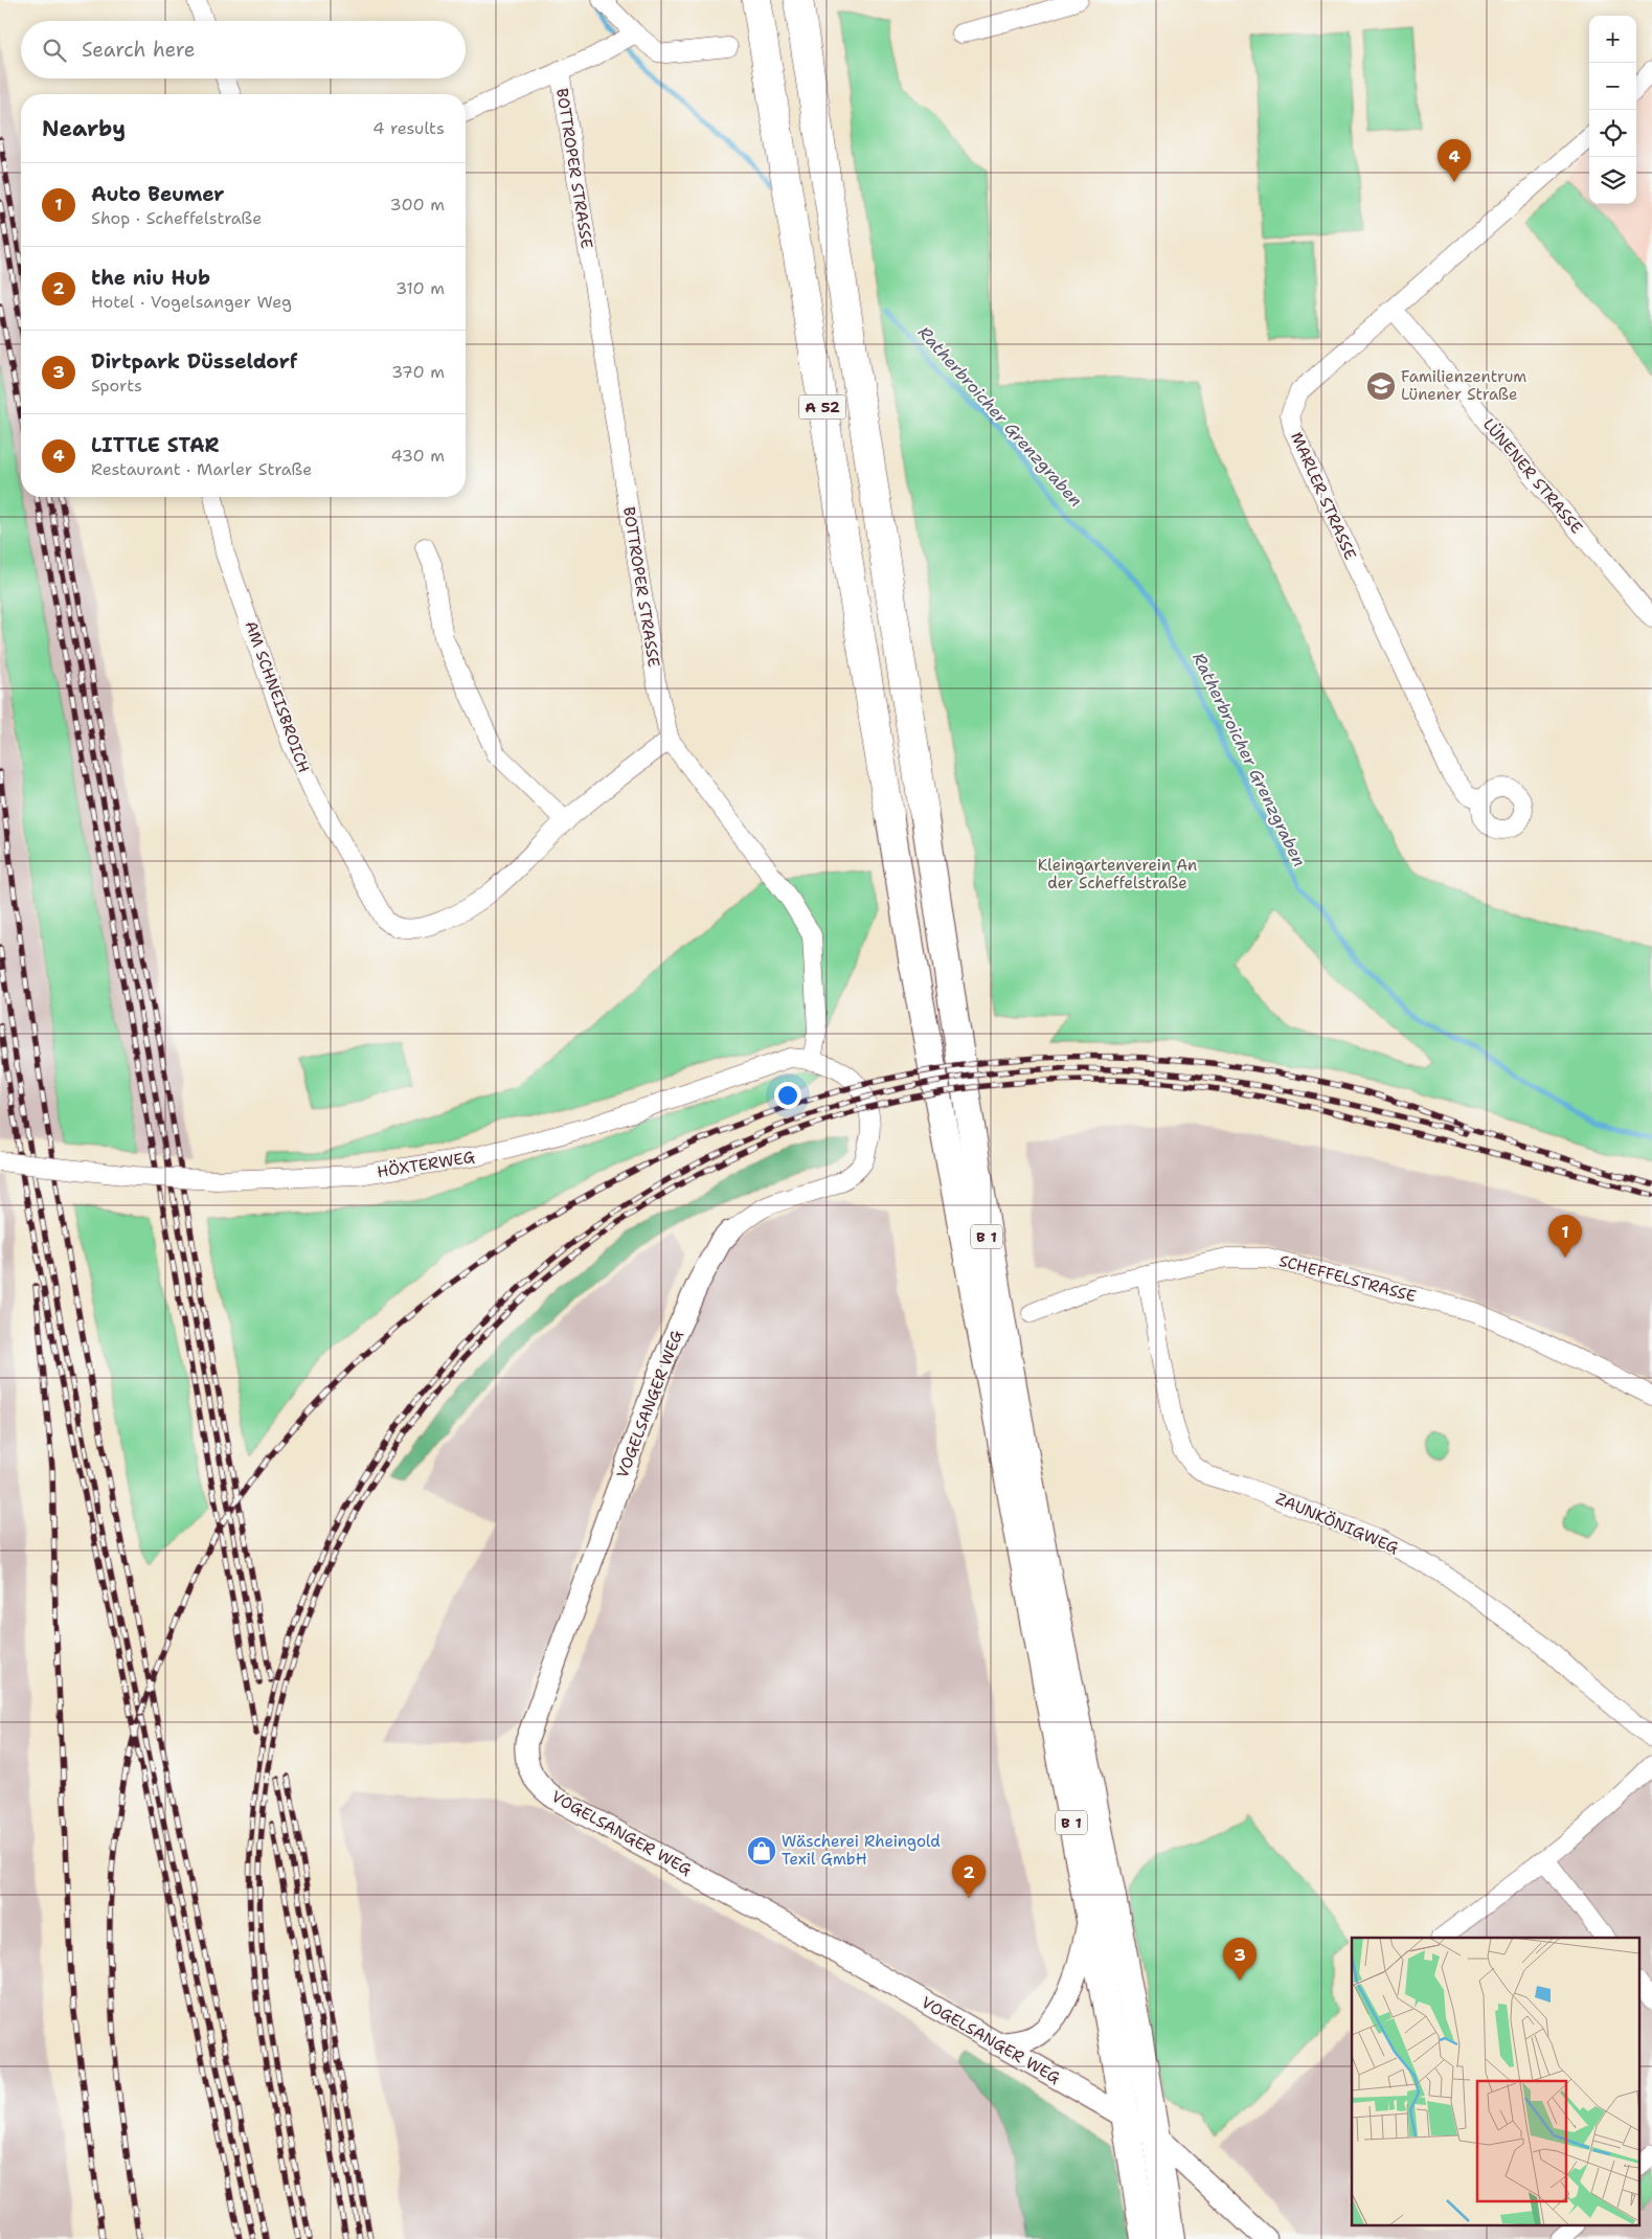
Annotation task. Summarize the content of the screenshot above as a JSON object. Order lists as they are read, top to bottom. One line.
{"streets":{"highway":["A 52"],"main road":["B 1"],"street":["BOTTROPER STRASSE","LÜNENER STRASSE","MARLER STRASSE","AM SCHNEISBROICH","HÖXTERWEG","SCHEFFELSTRASSE","VOGELSANGER WEG","ZAUNKÖNIGWEG"]},"crossings":[["BOTTROPER STRASSE","HÖXTERWEG"],["A 52","B 1"],["LÜNENER STRASSE","MARLER STRASSE"],["HÖXTERWEG","VOGELSANGER WEG"],["B 1","VOGELSANGER WEG"],["SCHEFFELSTRASSE","ZAUNKÖNIGWEG"]],"water":["Ratherbroicher Grenzgraben"],"parks":["Kleingartenverein An der Scheffelstraße"],"places":{"school or university":["Familienzentrum Lünener Straße"],"shop":["Wäscherei Rheingold Texil GmbH"]},"page":{"map_buttons":["+","−"],"search":"Search here","heading":["Nearby","4 results"],"pins":["4","1","2","3"],"list":[{"mark":"1","name":"Auto Beumer","note":"Shop · Scheffelstraße","value":"300 m"},{"mark":"2","name":"the niu Hub","note":"Hotel · Vogelsanger Weg","value":"310 m"},{"mark":"3","name":"Dirtpark Düsseldorf","note":"Sports","value":"370 m"},{"mark":"4","name":"LITTLE STAR","note":"Restaurant · Marler Straße","value":"430 m"}]}}
